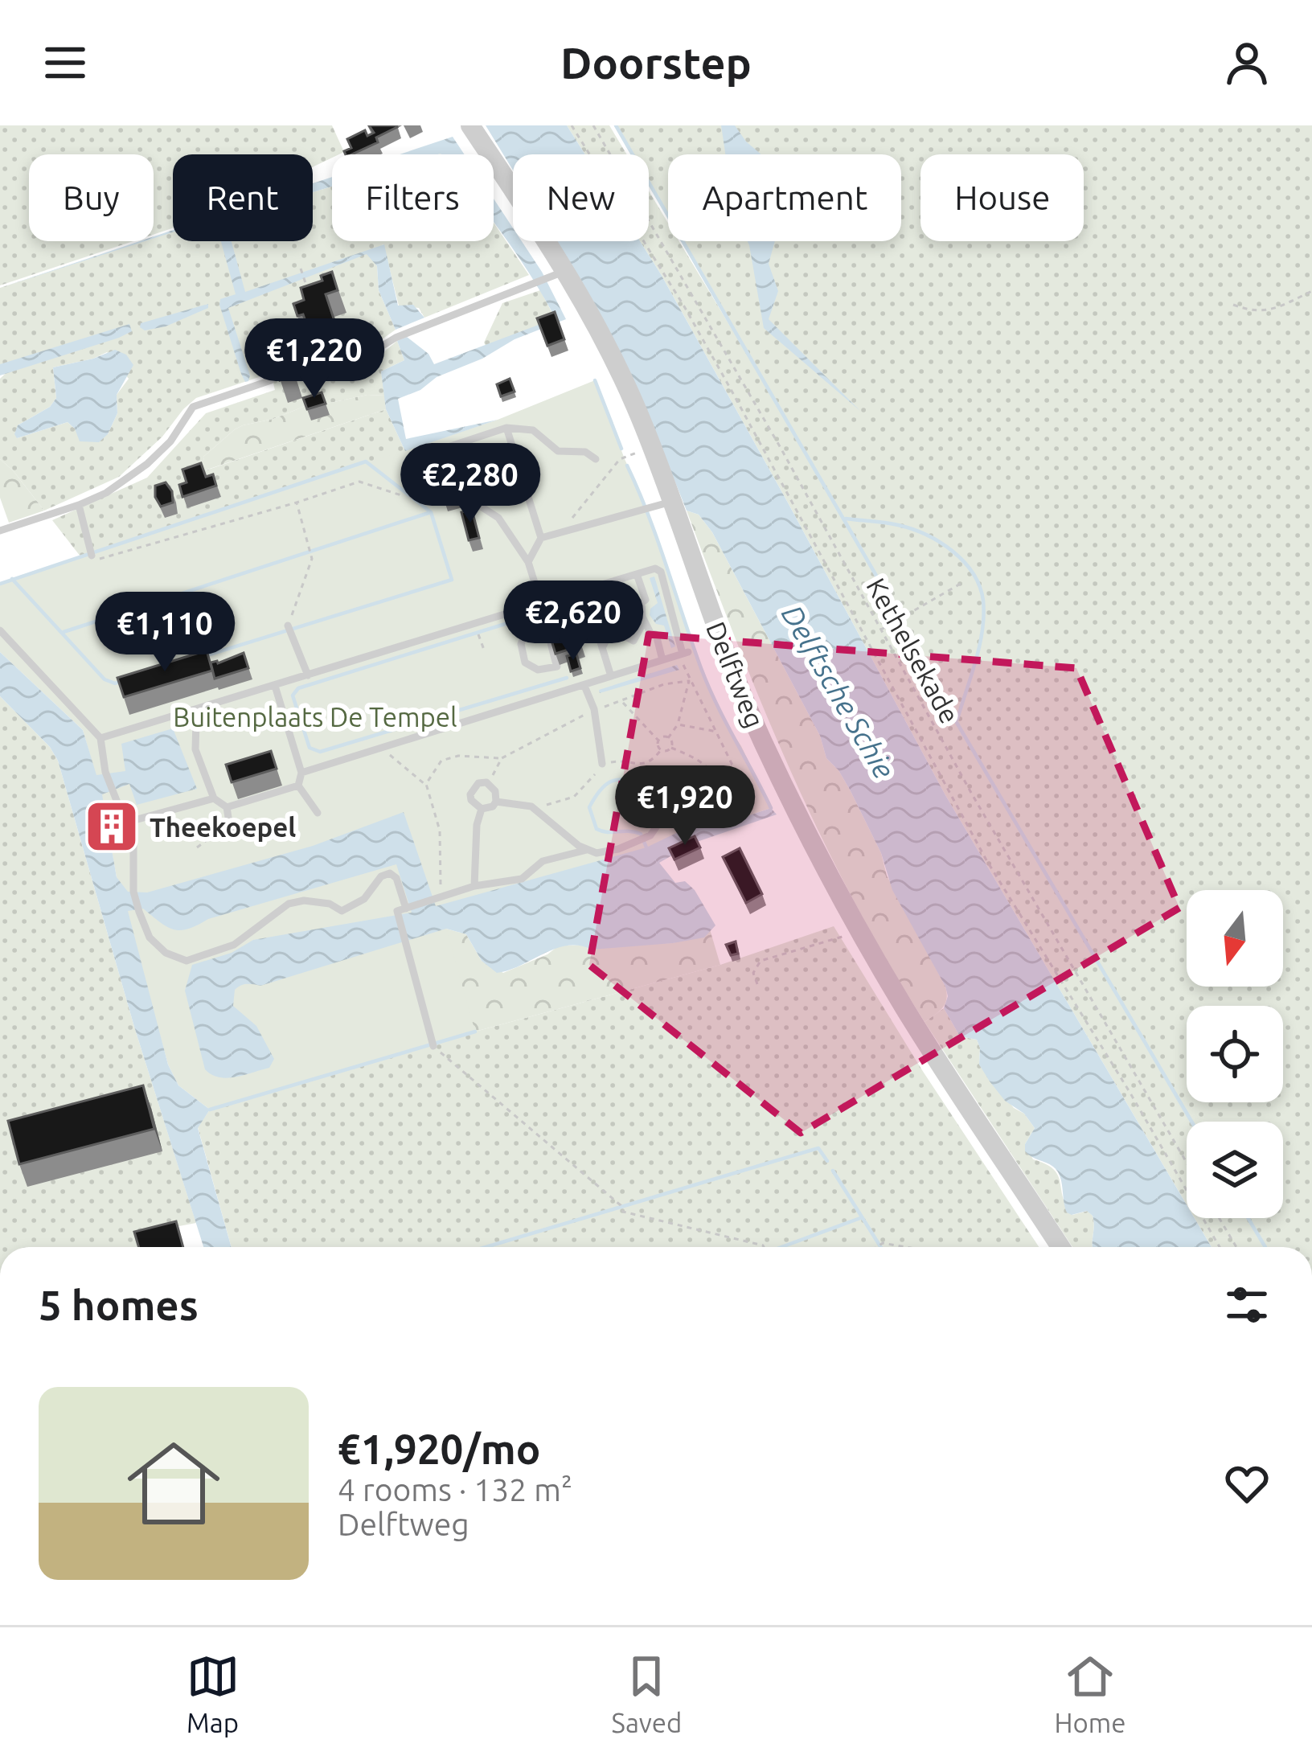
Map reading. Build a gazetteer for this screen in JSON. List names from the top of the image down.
{
  "streets": {
    "street": ["Delftweg"],
    "path": ["Kethelsekade"]
  },
  "water": ["Delftsche Schie"],
  "parks": ["Buitenplaats De Tempel"],
  "places": {
    "building": ["Theekoepel"]
  },
  "north": "bottom",
  "page": {
    "header": "Doorstep",
    "chip": [
      "Buy",
      "Rent",
      "Filters",
      "New",
      "Apartment",
      "House"
    ],
    "price": [
      "€1,220",
      "€2,280",
      "€2,620",
      "€1,110",
      "€1,920"
    ],
    "heading": "5 homes",
    "list": [
      {
        "name": "€1,920/mo",
        "note": "4 rooms · 132 m² · Delftweg"
      }
    ],
    "tabs": ["Map", "Saved", "Home"]
  }
}
